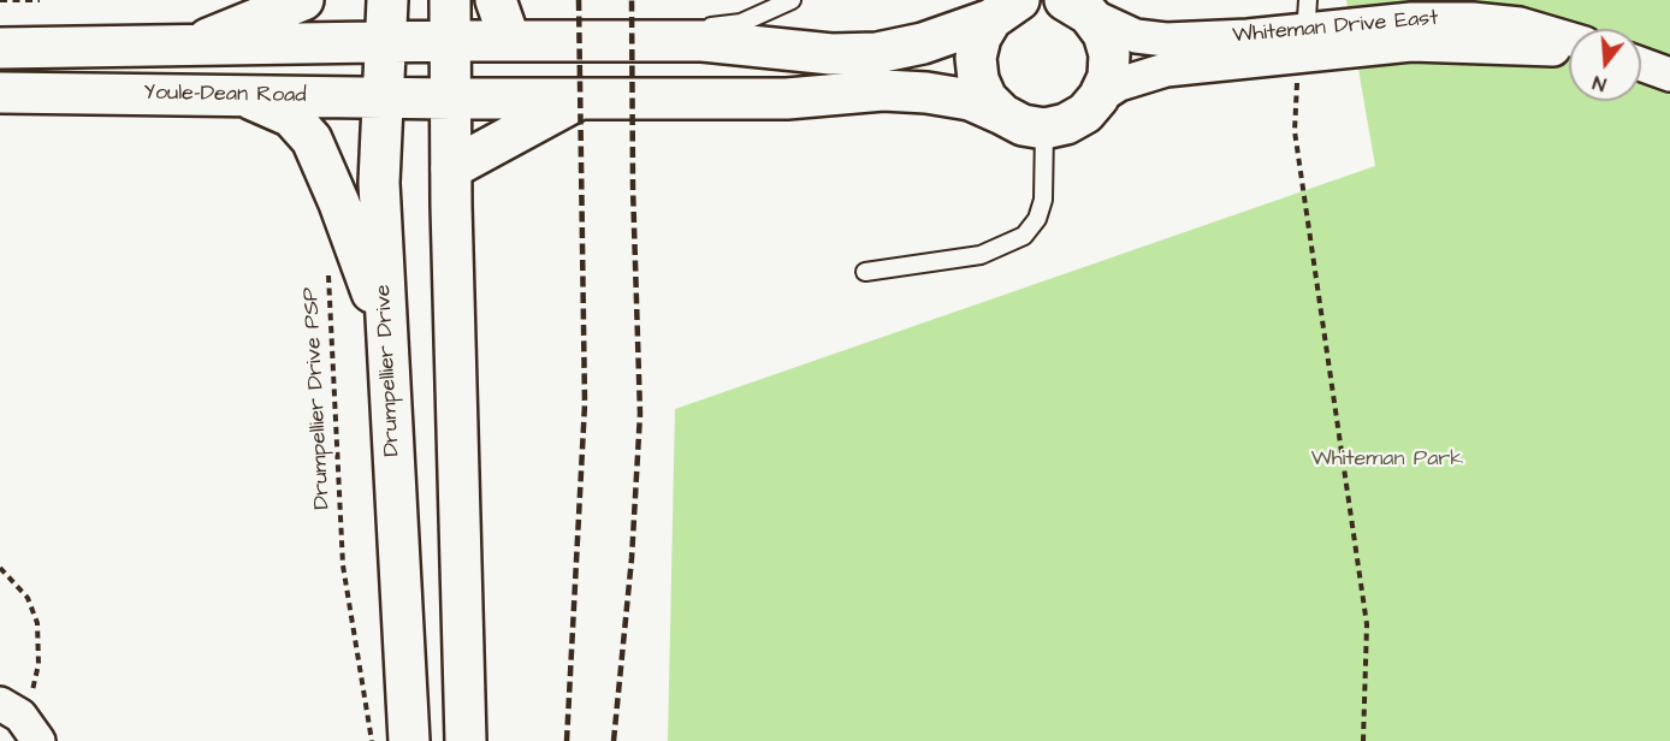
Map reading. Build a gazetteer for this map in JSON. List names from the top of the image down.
{
  "streets": {
    "main road": ["Youle-Dean Road", "Drumpellier Drive"],
    "street": ["Whiteman Drive East"],
    "path": ["Drumpellier Drive PSP"]
  },
  "crossings": [
    ["Youle-Dean Road", "Drumpellier Drive"]
  ],
  "parks": ["Whiteman Park"],
  "north": "bottom"
}
